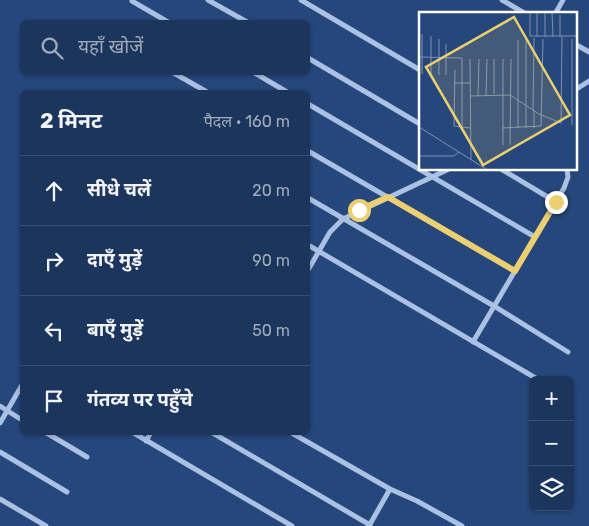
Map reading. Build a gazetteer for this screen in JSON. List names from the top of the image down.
{
  "page": {
    "search": "यहाँ खोजें",
    "heading": ["2 मिनट", "पैदल · 160 m"],
    "list": [
      ["सीधे चलें", "20 m"],
      ["दाएँ मुड़ें", "90 m"],
      ["बाएँ मुड़ें", "50 m"],
      "गंतव्य पर पहुँचे"
    ],
    "map_buttons": ["+", "−"]
  }
}
